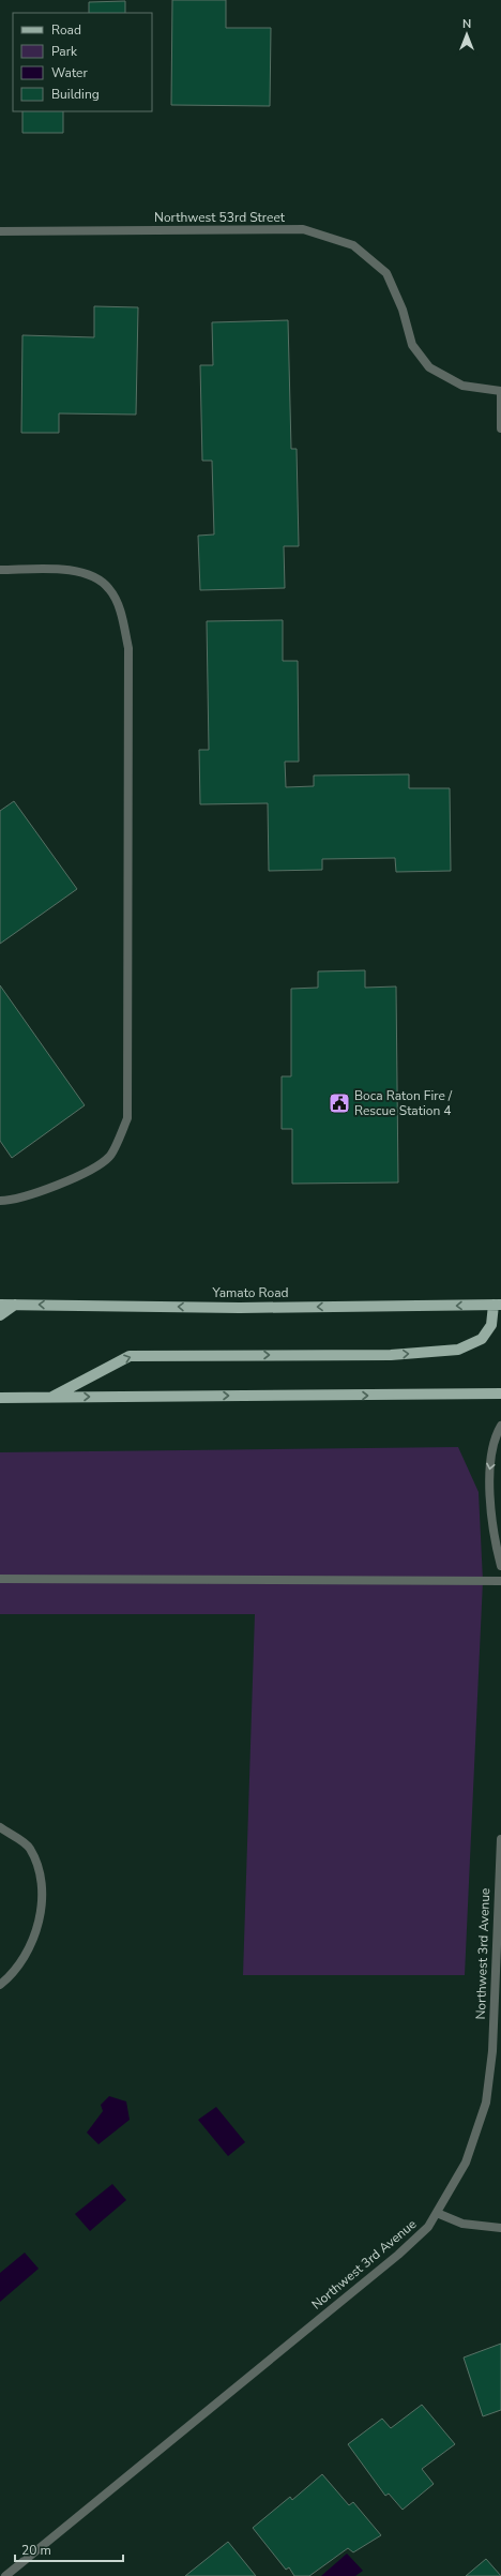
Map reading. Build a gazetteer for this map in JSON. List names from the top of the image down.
{
  "streets": {
    "main road": ["Yamato Road"],
    "street": ["Northwest 53rd Street", "Northwest 3rd Avenue"]
  },
  "places": {
    "public building": ["Boca Raton Fire / Rescue Station 4"]
  },
  "legend": [
    "Road",
    "Park",
    "Water",
    "Building"
  ],
  "scale_bar": "20 m",
  "north": "top"
}
